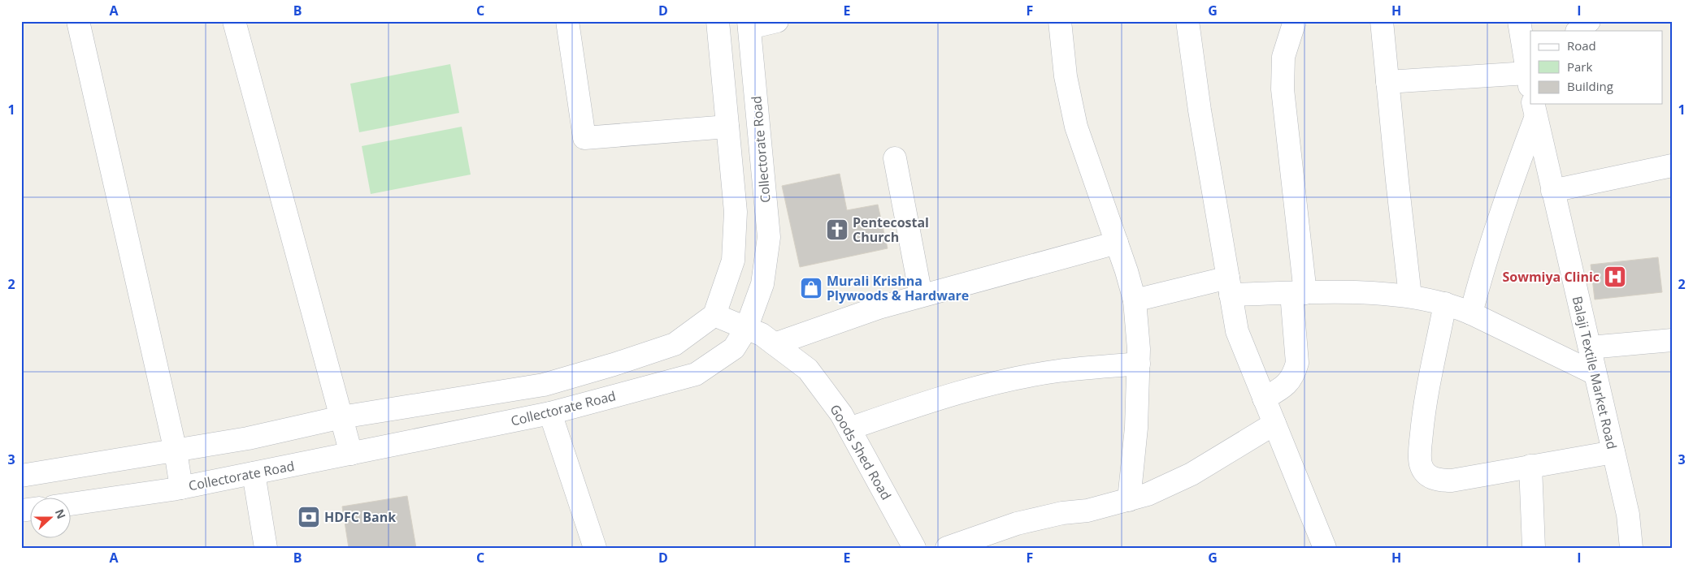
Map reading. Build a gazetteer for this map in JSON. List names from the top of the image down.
{
  "streets": {
    "street": ["Collectorate Road", "Balaji Textile Market Road", "Goods Shed Road"]
  },
  "crossings": [
    ["Collectorate Road", "Goods Shed Road"]
  ],
  "places": {
    "church": ["Pentecostal Church"],
    "hospital": ["Sowmiya Clinic"],
    "shop": ["Murali Krishna Plywoods & Hardware"],
    "bank": ["HDFC Bank"]
  },
  "legend": ["Road", "Park", "Building"],
  "north": "right",
  "grid": {
    "columns": [
      "A",
      "B",
      "C",
      "D",
      "E",
      "F",
      "G",
      "H",
      "I"
    ],
    "rows": ["1", "2", "3"]
  }
}
